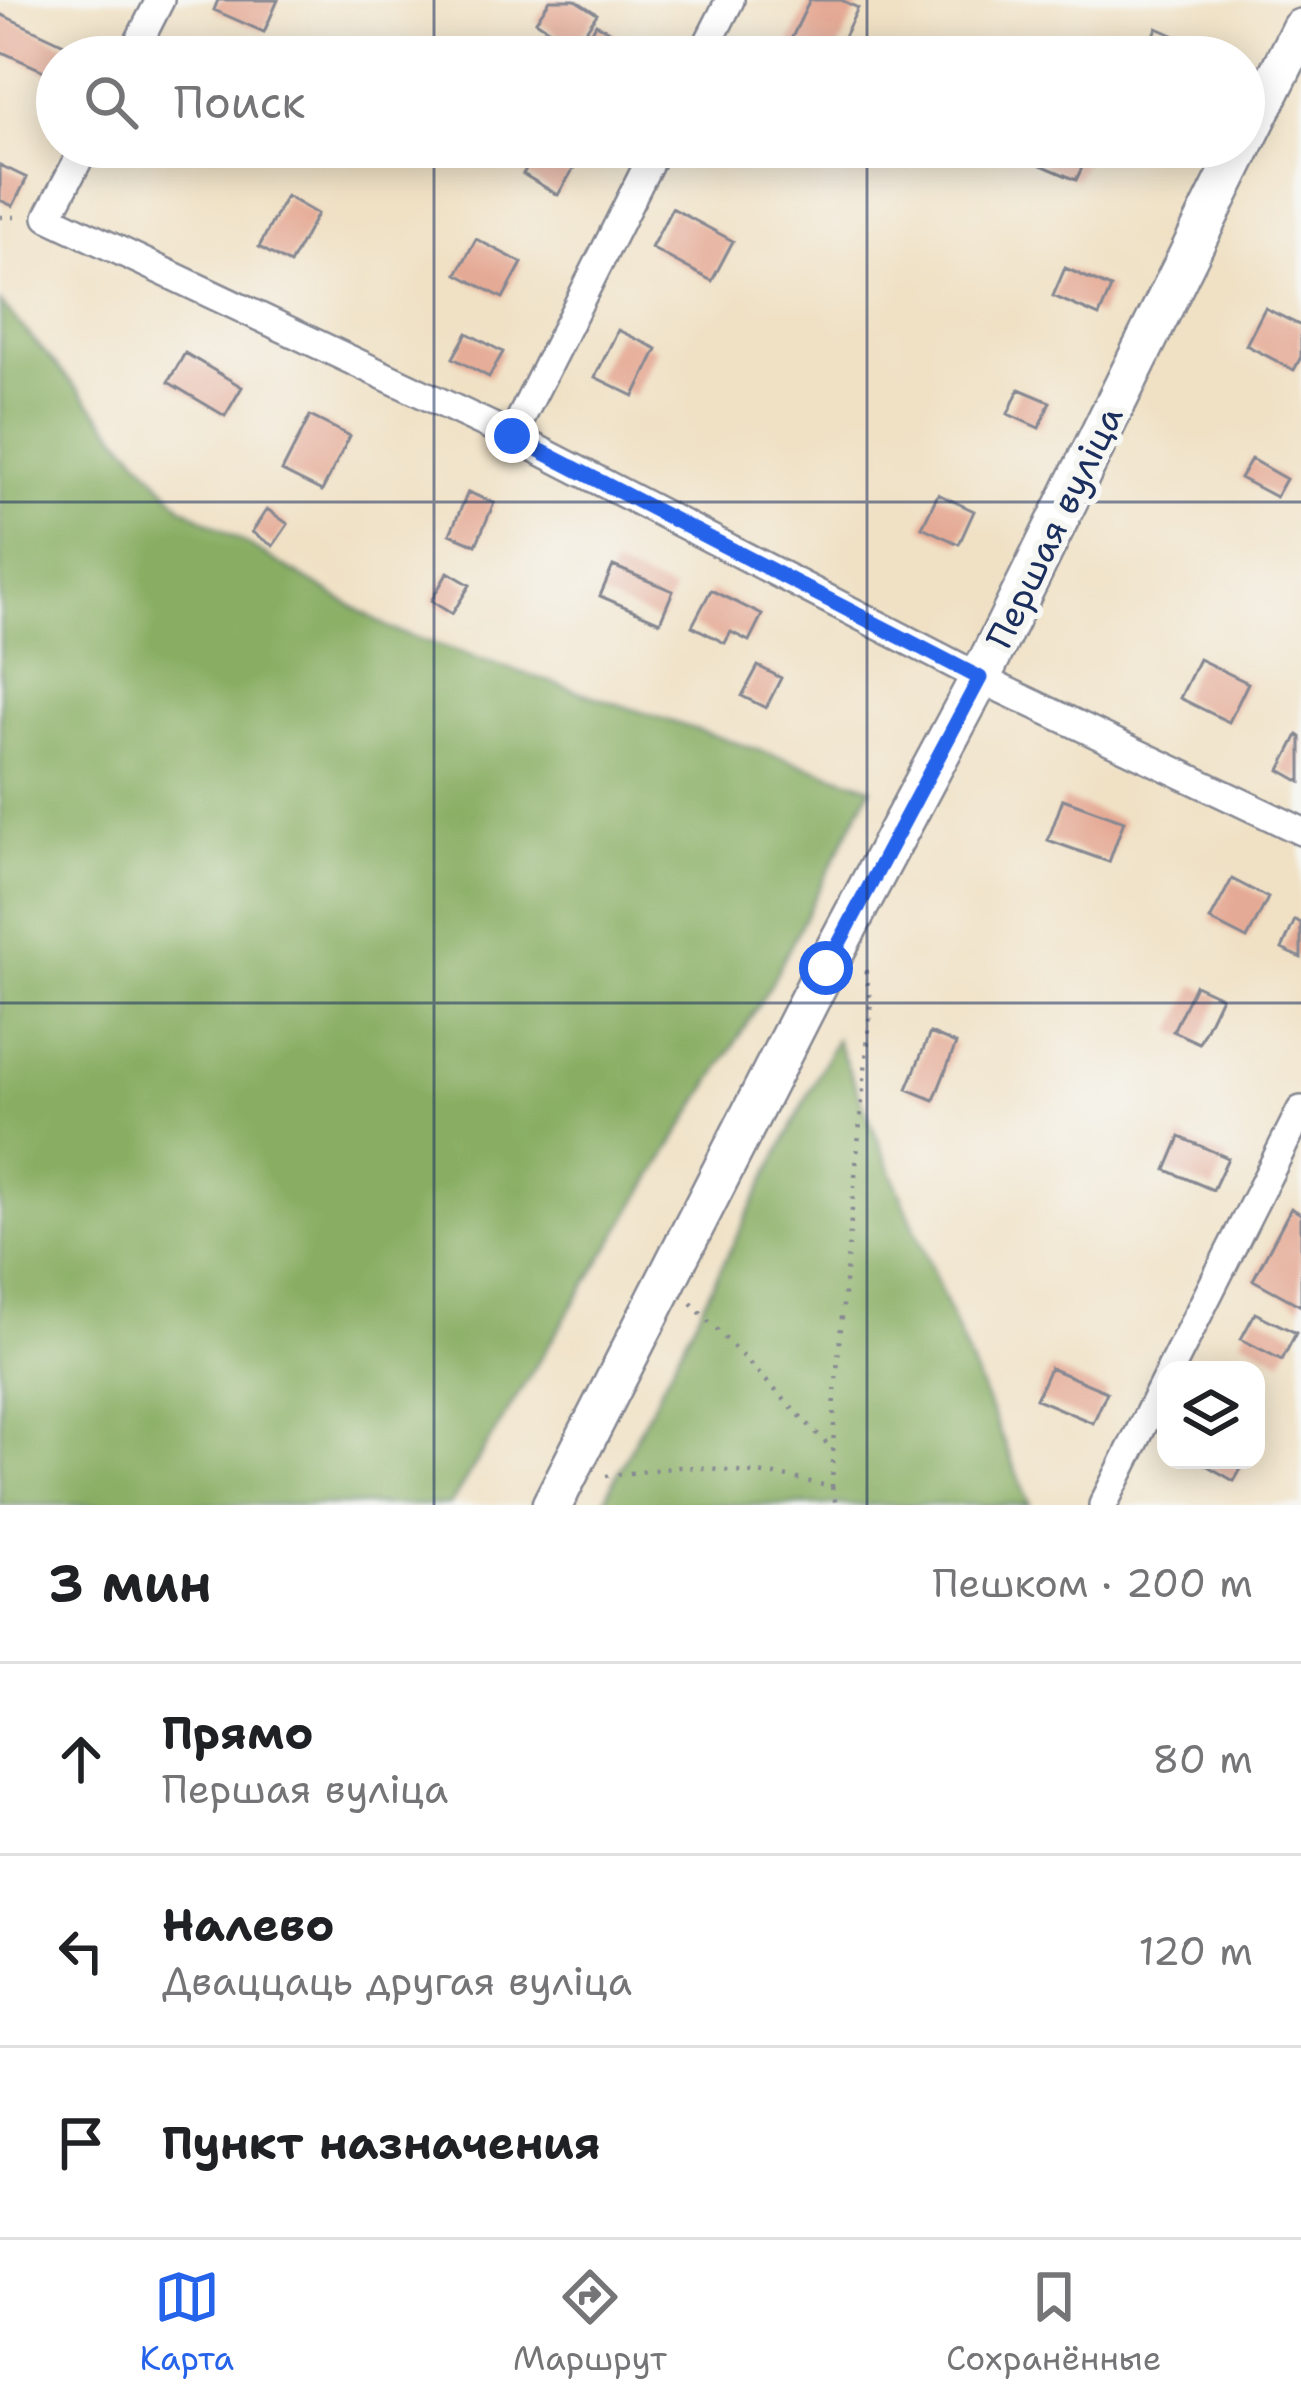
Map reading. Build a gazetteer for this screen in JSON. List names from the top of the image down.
{
  "streets": {
    "main road": ["Першая вуліца"]
  },
  "page": {
    "search": "Поиск",
    "heading": ["3 мин", "Пешком · 200 m"],
    "list": [
      ["Прямо", "Першая вуліца", "80 m"],
      ["Налево", "Дваццаць другая вуліца", "120 m"],
      "Пункт назначения"
    ],
    "nav": ["Карта", "Маршрут", "Сохранённые"]
  }
}
